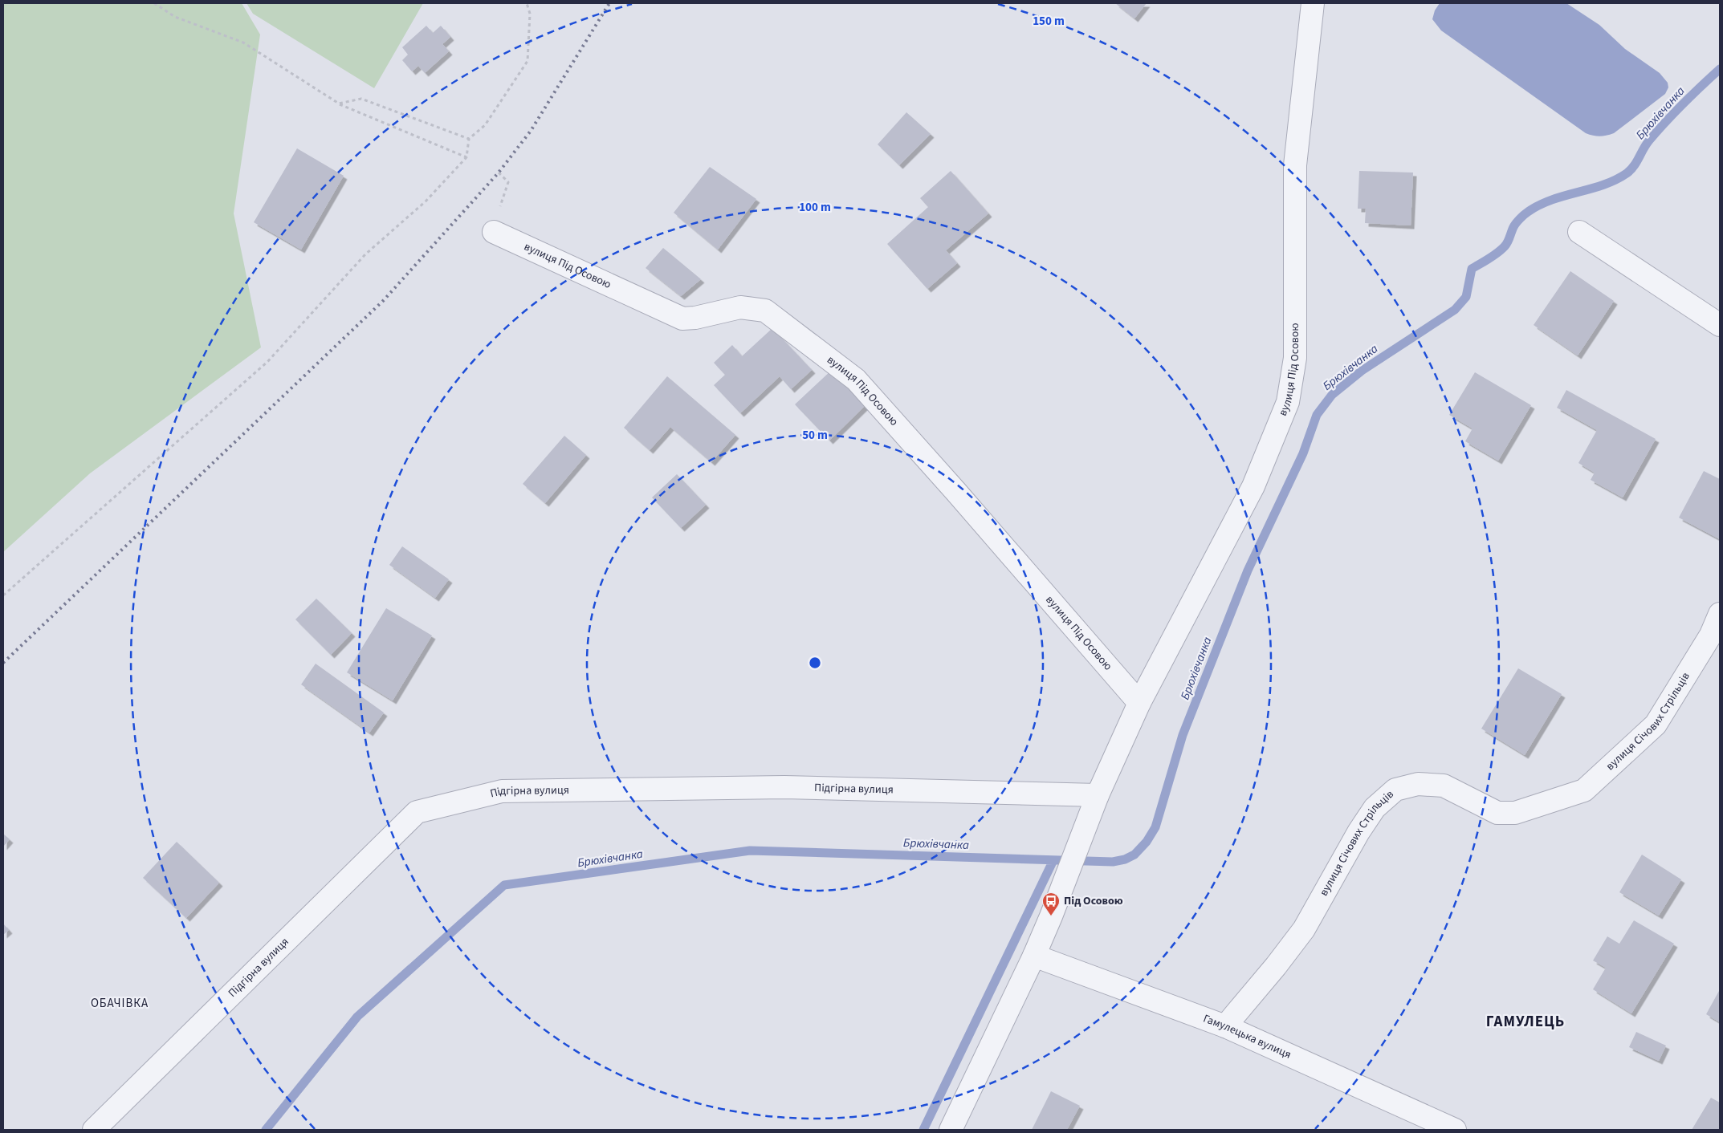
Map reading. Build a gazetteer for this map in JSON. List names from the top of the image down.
{
  "streets": {
    "street": [
      "вулиця Під Осовою",
      "вулиця Січових Стрільців",
      "Підгірна вулиця",
      "Гамулецька вулиця"
    ]
  },
  "crossings": [
    ["вулиця Під Осовою", "Підгірна вулиця"],
    ["вулиця Під Осовою", "Гамулецька вулиця"],
    ["вулиця Січових Стрільців", "Гамулецька вулиця"]
  ],
  "districts": ["ОБАЧІВКА", "ГАМУЛЕЦЬ"],
  "water": ["Брюхівчанка"],
  "places": {
    "bus stop": ["Під Осовою"]
  },
  "rings": ["150 m", "100 m", "50 m"]
}
